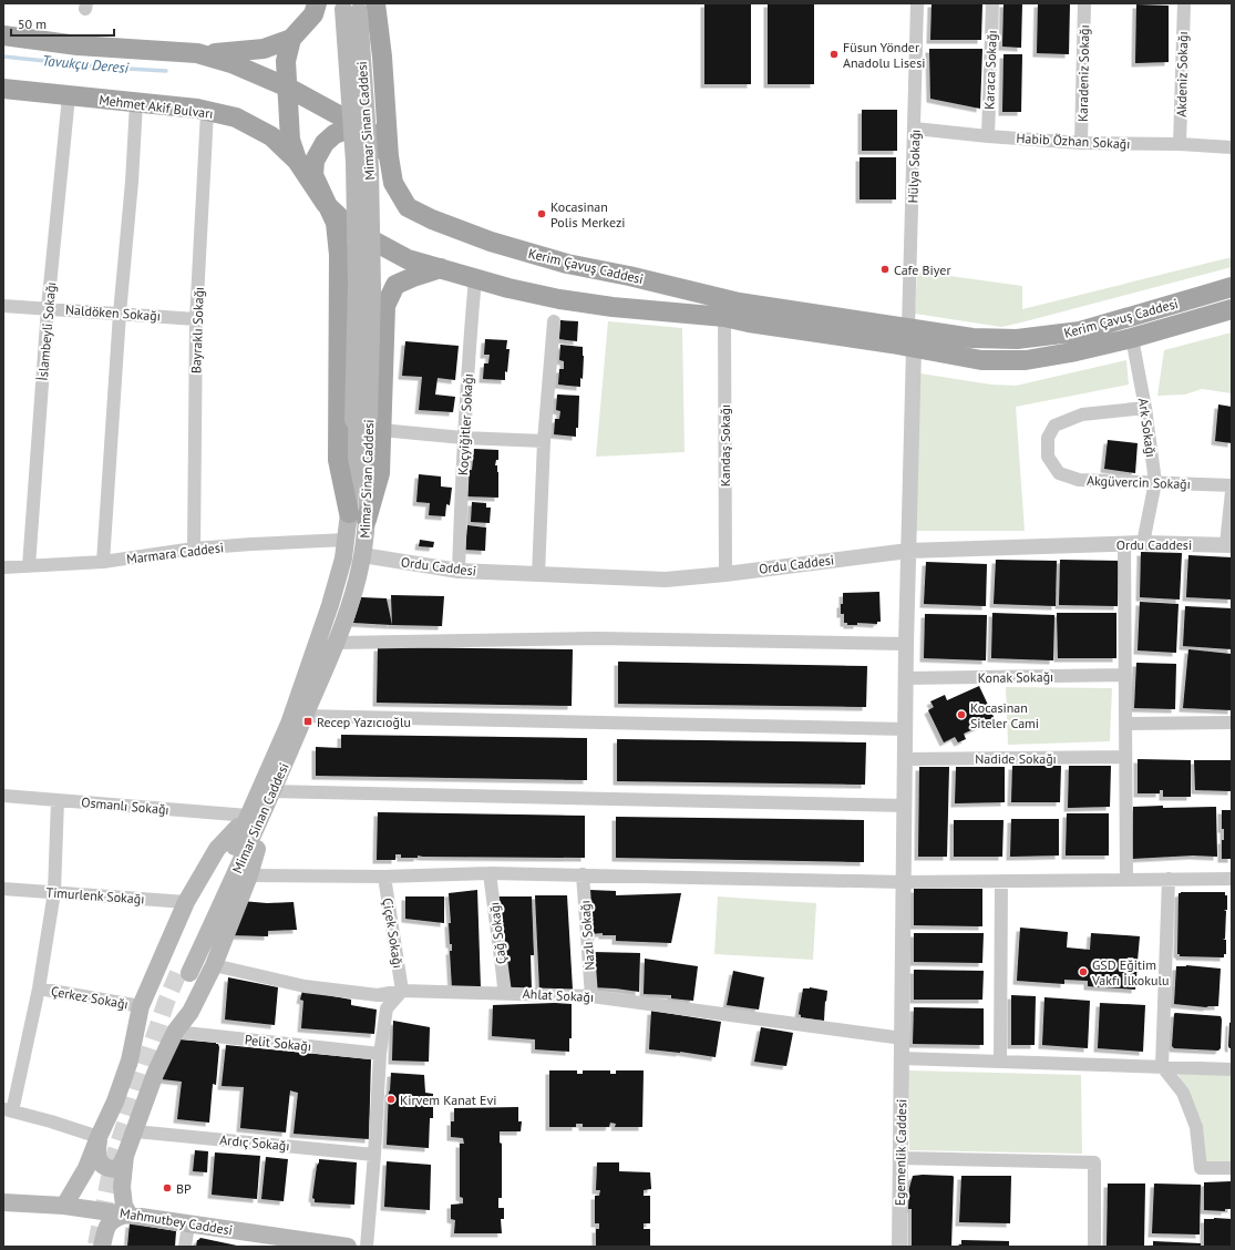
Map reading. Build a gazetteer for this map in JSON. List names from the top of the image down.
{
  "streets": {
    "main road": [
      "Mehmet Akif Bulvarı",
      "Mimar Sinan Caddesi",
      "Kerim Çavuş Caddesi",
      "Mahmutbey Caddesi"
    ],
    "street": [
      "Karaca Sokağı",
      "Karadeniz Sokağı",
      "Akdeniz Sokağı",
      "Habib Özhan Sokağı",
      "Hülya Sokağı",
      "Naldöken Sokağı",
      "Bayraklı Sokağı",
      "İslambeyli Sokağı",
      "Koçyiğitler Sokağı",
      "Ark Sokağı",
      "Kandaş Sokağı",
      "Akgüvercin Sokağı",
      "Ordu Caddesi",
      "Marmara Caddesi",
      "Konak Sokağı",
      "Nadide Sokağı",
      "Osmanlı Sokağı",
      "Timurlenk Sokağı",
      "Çiçek Sokağı",
      "Çağ Sokağı",
      "Nazlı Sokağı",
      "Ahlat Sokağı",
      "Çerkez Sokağı",
      "Pelit Sokağı",
      "Ardıç Sokağı",
      "Egemenlik Caddesi"
    ]
  },
  "crossings": [
    ["Karaca Sokağı", "Habib Özhan Sokağı"],
    ["Karadeniz Sokağı", "Habib Özhan Sokağı"],
    ["Akdeniz Sokağı", "Habib Özhan Sokağı"],
    ["Mehmet Akif Bulvarı", "Kerim Çavuş Caddesi"],
    ["Mehmet Akif Bulvarı", "Bayraklı Sokağı"],
    ["Mehmet Akif Bulvarı", "İslambeyli Sokağı"],
    ["Mimar Sinan Caddesi", "Ordu Caddesi"],
    ["Mimar Sinan Caddesi", "Marmara Caddesi"],
    ["Mimar Sinan Caddesi", "Osmanlı Sokağı"],
    ["Habib Özhan Sokağı", "Hülya Sokağı"],
    ["Hülya Sokağı", "Kerim Çavuş Caddesi"],
    ["Kerim Çavuş Caddesi", "Koçyiğitler Sokağı"],
    ["Kerim Çavuş Caddesi", "Ark Sokağı"],
    ["Kerim Çavuş Caddesi", "Kandaş Sokağı"],
    ["Kerim Çavuş Caddesi", "Egemenlik Caddesi"],
    ["Naldöken Sokağı", "Bayraklı Sokağı"],
    ["Naldöken Sokağı", "İslambeyli Sokağı"],
    ["Bayraklı Sokağı", "Marmara Caddesi"],
    ["İslambeyli Sokağı", "Marmara Caddesi"],
    ["Koçyiğitler Sokağı", "Ordu Caddesi"],
    ["Ark Sokağı", "Akgüvercin Sokağı"],
    ["Ark Sokağı", "Ordu Caddesi"],
    ["Kandaş Sokağı", "Ordu Caddesi"],
    ["Ordu Caddesi", "Egemenlik Caddesi"],
    ["Konak Sokağı", "Egemenlik Caddesi"],
    ["Nadide Sokağı", "Egemenlik Caddesi"],
    ["Çiçek Sokağı", "Ahlat Sokağı"],
    ["Çağ Sokağı", "Ahlat Sokağı"],
    ["Nazlı Sokağı", "Ahlat Sokağı"],
    ["Ahlat Sokağı", "Egemenlik Caddesi"]
  ],
  "water": ["Tavukçu Deresi"],
  "places": {
    "other": [
      "Füsun Yönder Anadolu Lisesi",
      "Kocasinan Polis Merkezi",
      "Cafe Biyer",
      "Kocasinan Siteler Cami",
      "GSD Eğitim Vakfı İlkokulu",
      "Kirvem Kanat Evi",
      "BP"
    ],
    "transit": ["Recep Yazıcıoğlu"]
  },
  "scale_bar": "50 m"
}
